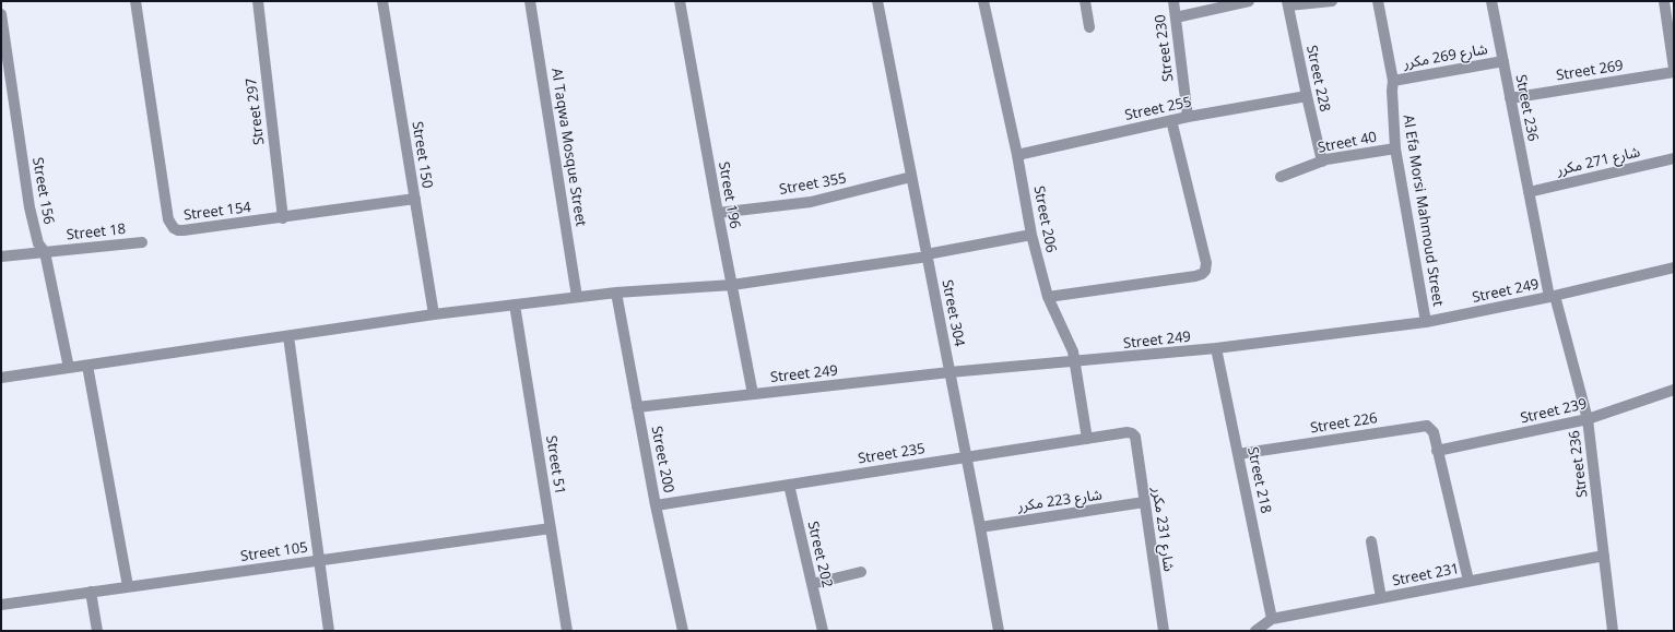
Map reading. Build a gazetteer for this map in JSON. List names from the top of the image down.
{
  "streets": {
    "street": [
      "Street 230",
      "شارع 269 مكرر",
      "Street 269",
      "Street 228",
      "Street 236",
      "Street 255",
      "Street 297",
      "Street 40",
      "Al Taqwa Mosque Street",
      "Street 150",
      "شارع 271 مكرر",
      "Street 355",
      "Street 156",
      "Street 196",
      "Al Efa Morsi Mahmoud Street",
      "Street 154",
      "Street 206",
      "Street 18",
      "Street 249",
      "Street 304",
      "Street 239",
      "Street 226",
      "Street 235",
      "Street 200",
      "Street 51",
      "Street 218",
      "شارع 223 مكرر",
      "شارع 231 مكرر",
      "Street 105",
      "Street 202",
      "Street 231"
    ]
  },
  "crossings": [
    ["Street 230", "Street 255"],
    ["شارع 269 مكرر", "Street 236"],
    ["شارع 269 مكرر", "Al Efa Morsi Mahmoud Street"],
    ["Street 269", "Street 236"],
    ["Street 228", "Street 255"],
    ["Street 228", "Street 40"],
    ["Street 236", "شارع 271 مكرر"],
    ["Street 236", "Street 249"],
    ["Street 236", "Street 239"],
    ["Street 236", "Street 231"],
    ["Street 255", "Street 206"],
    ["Street 297", "Street 154"],
    ["Street 40", "Al Efa Morsi Mahmoud Street"],
    ["Street 150", "Street 154"],
    ["Street 355", "Street 196"],
    ["Street 355", "Street 304"],
    ["Street 156", "Street 18"],
    ["Street 196", "Street 249"],
    ["Al Efa Morsi Mahmoud Street", "Street 249"],
    ["Street 206", "Street 249"],
    ["Street 206", "Street 235"],
    ["Street 249", "Street 304"],
    ["Street 249", "Street 200"],
    ["Street 249", "Street 218"],
    ["Street 304", "Street 235"],
    ["Street 304", "شارع 223 مكرر"],
    ["Street 239", "Street 226"],
    ["Street 226", "Street 218"],
    ["Street 235", "Street 200"],
    ["Street 235", "شارع 231 مكرر"],
    ["Street 235", "Street 202"],
    ["Street 51", "Street 105"],
    ["Street 218", "Street 231"],
    ["شارع 223 مكرر", "شارع 231 مكرر"]
  ]
}
